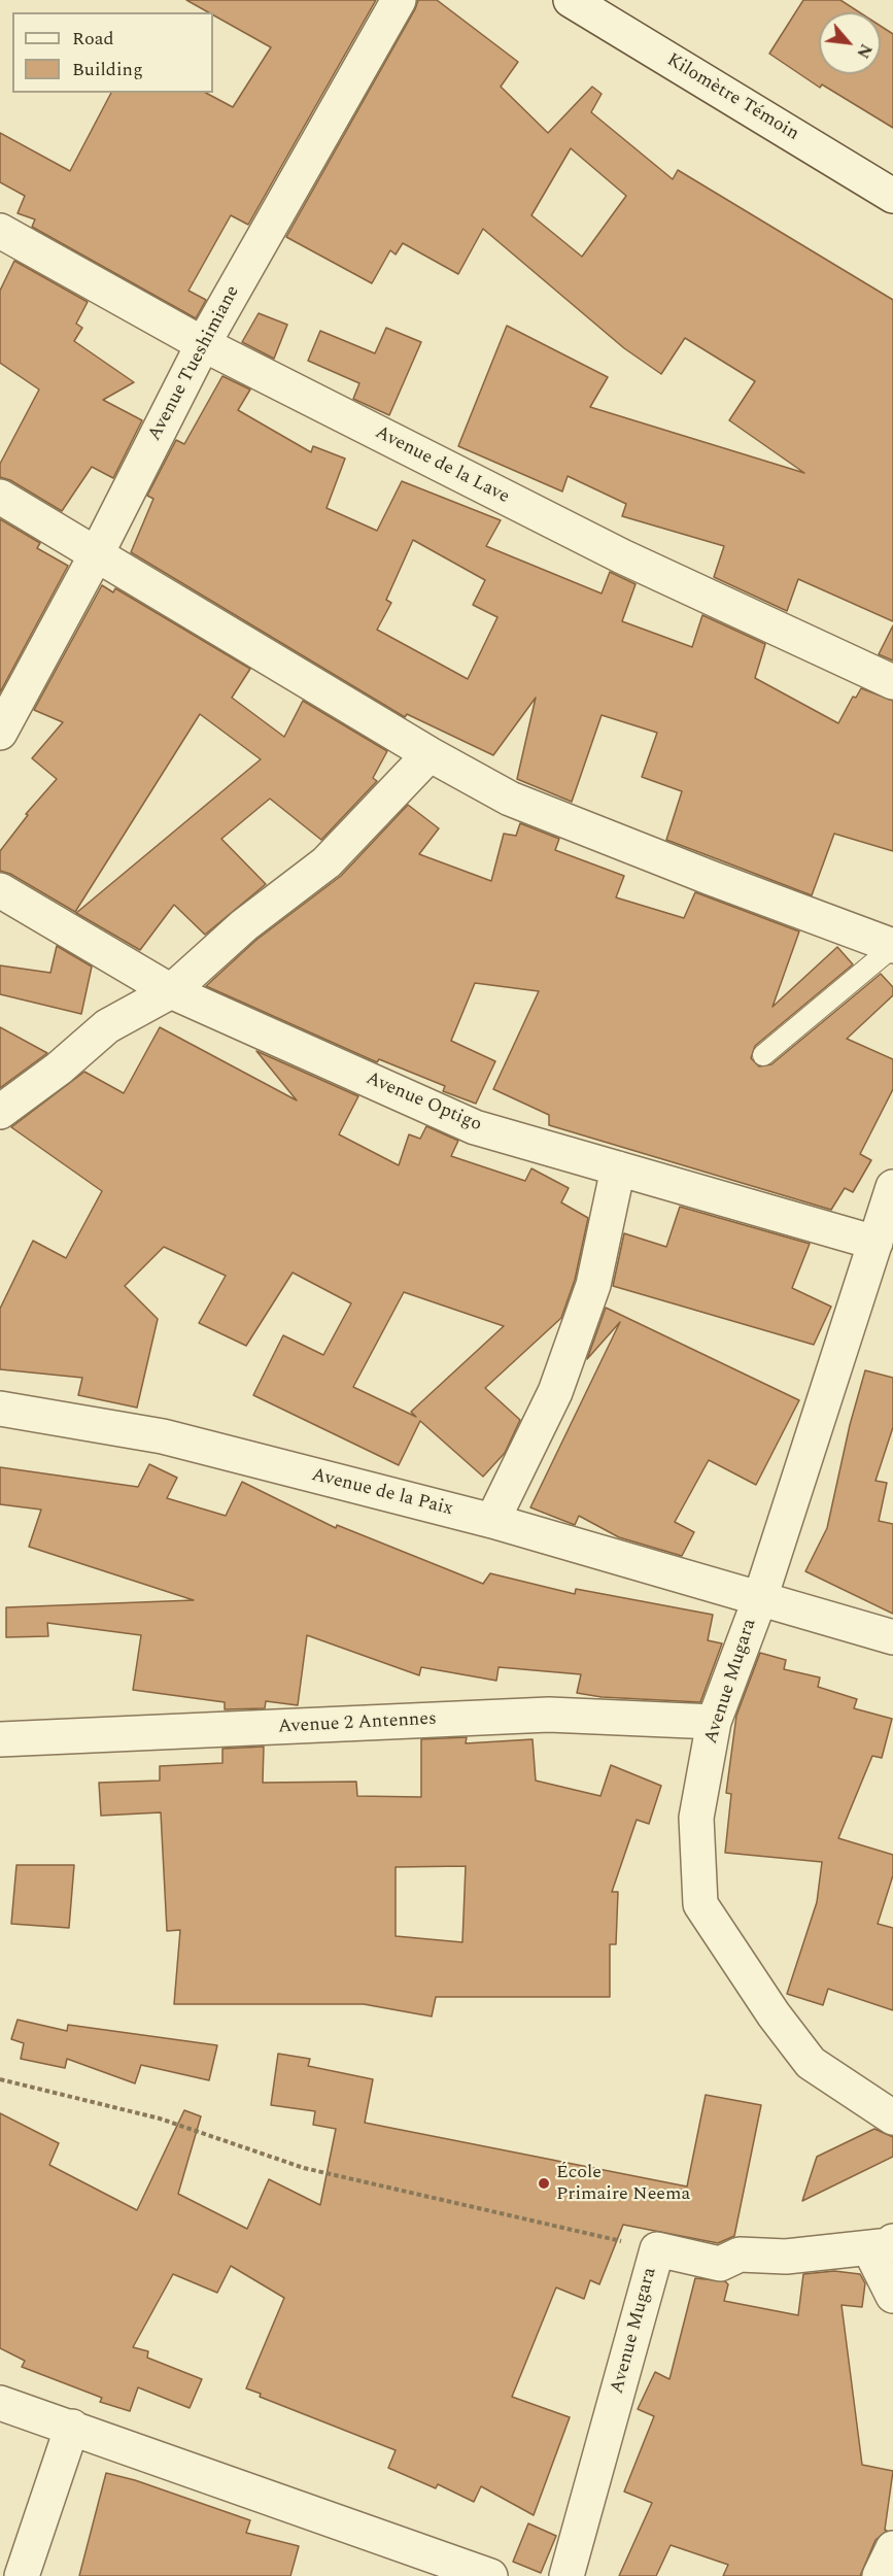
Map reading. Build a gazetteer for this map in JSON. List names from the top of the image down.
{
  "streets": {
    "street": [
      "Kilomètre Témoin",
      "Avenue Tueshimiane",
      "Avenue de la Lave",
      "Avenue Optigo",
      "Avenue de la Paix",
      "Avenue Mugara",
      "Avenue 2 Antennes"
    ]
  },
  "crossings": [
    ["Avenue Tueshimiane", "Avenue de la Lave"],
    ["Avenue Optigo", "Avenue Mugara"],
    ["Avenue de la Paix", "Avenue Mugara"],
    ["Avenue Mugara", "Avenue 2 Antennes"]
  ],
  "places": ["École Primaire Neema"],
  "legend": ["Road", "Building"],
  "north": "bottom right"
}
